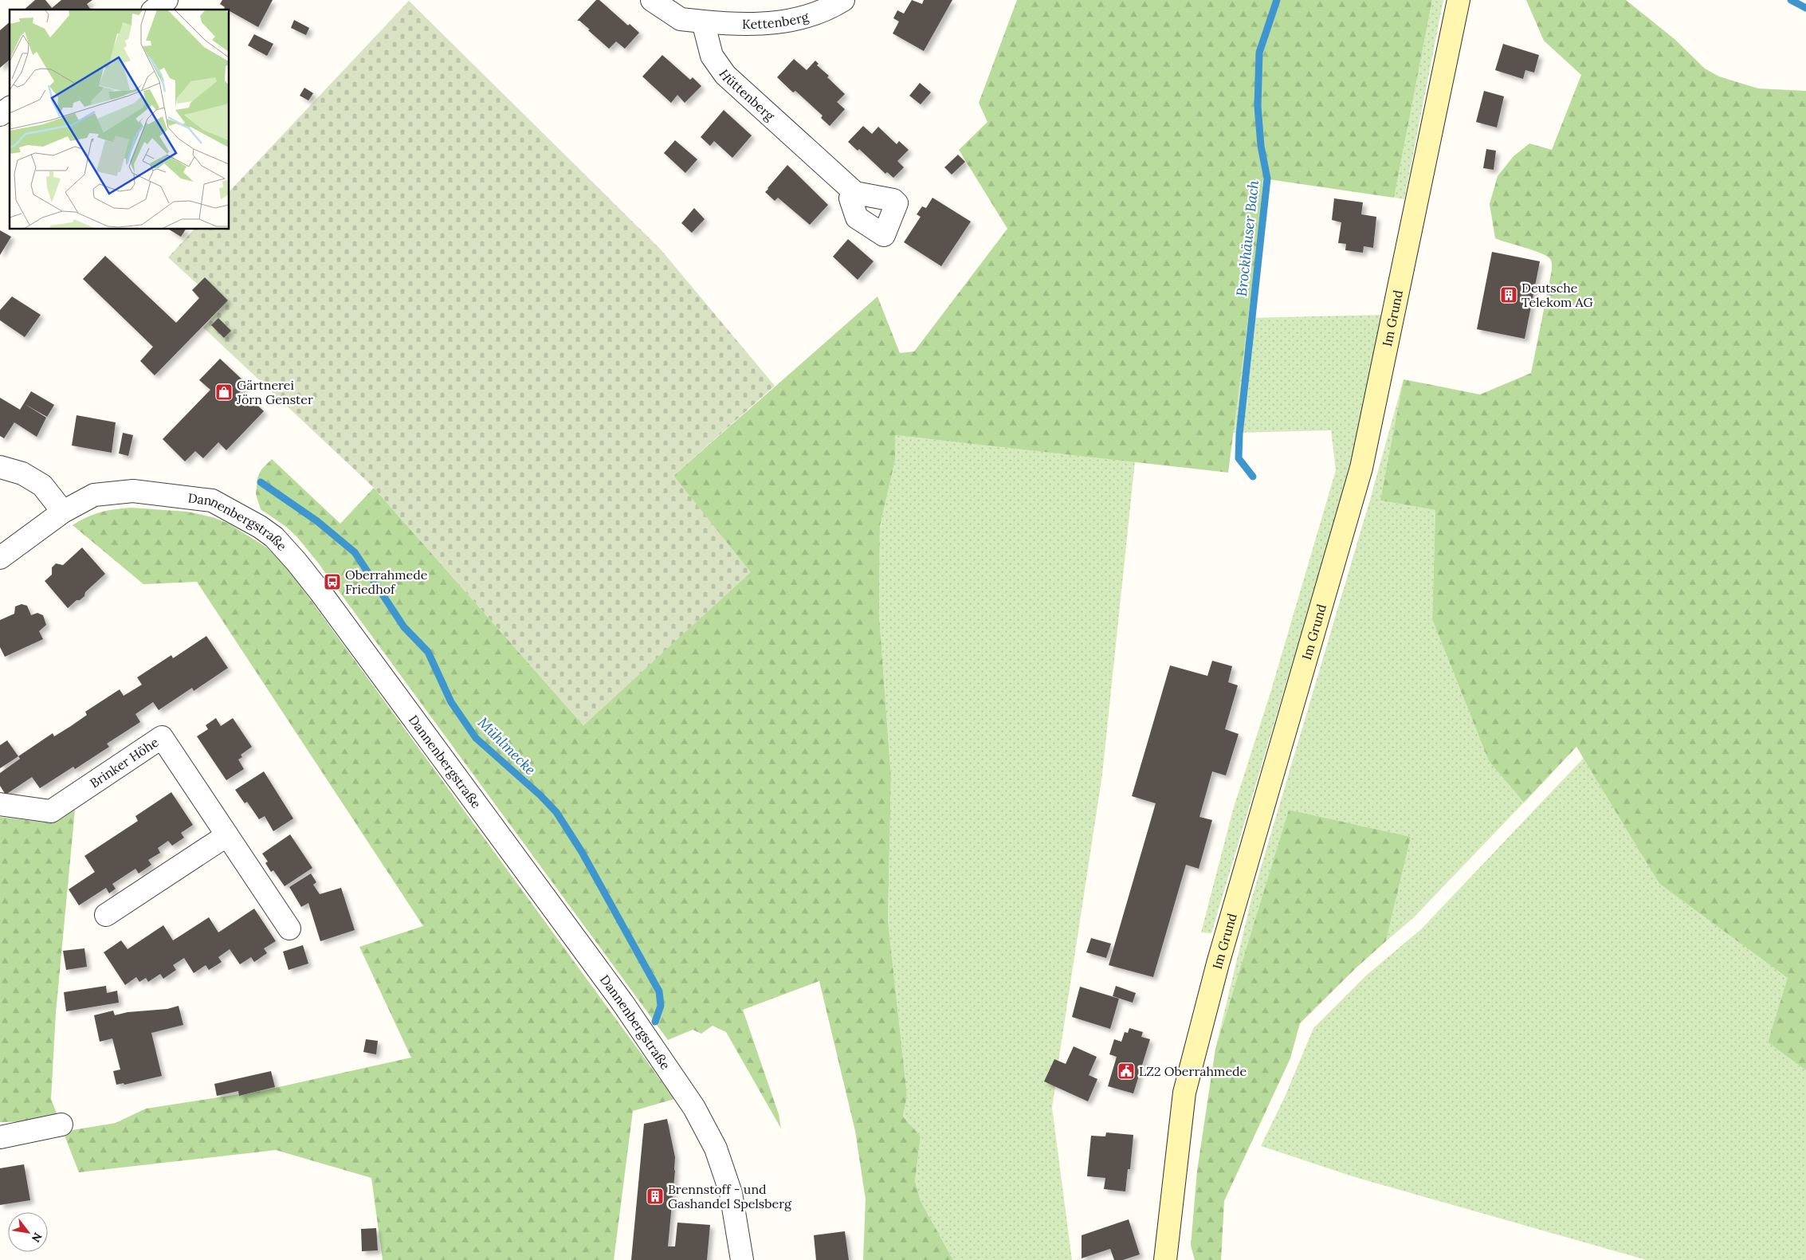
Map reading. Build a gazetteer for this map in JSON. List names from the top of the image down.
{
  "streets": {
    "main road": ["Im Grund"],
    "street": [
      "Kettenberg",
      "Hüttenberg",
      "Dannenbergstraße",
      "Brinker Höhe"
    ]
  },
  "crossings": [
    ["Kettenberg", "Hüttenberg"]
  ],
  "water": ["Brockhäuser Bach", "Mühlmecke"],
  "places": {
    "building": ["Deutsche Telekom AG", "Brennstoff - und Gashandel Spelsberg"],
    "shop": ["Gärtnerei Jörn Genster"],
    "bus stop": ["Oberrahmede Friedhof"],
    "public building": ["LZ2 Oberrahmede"]
  },
  "north": "bottom right"
}
